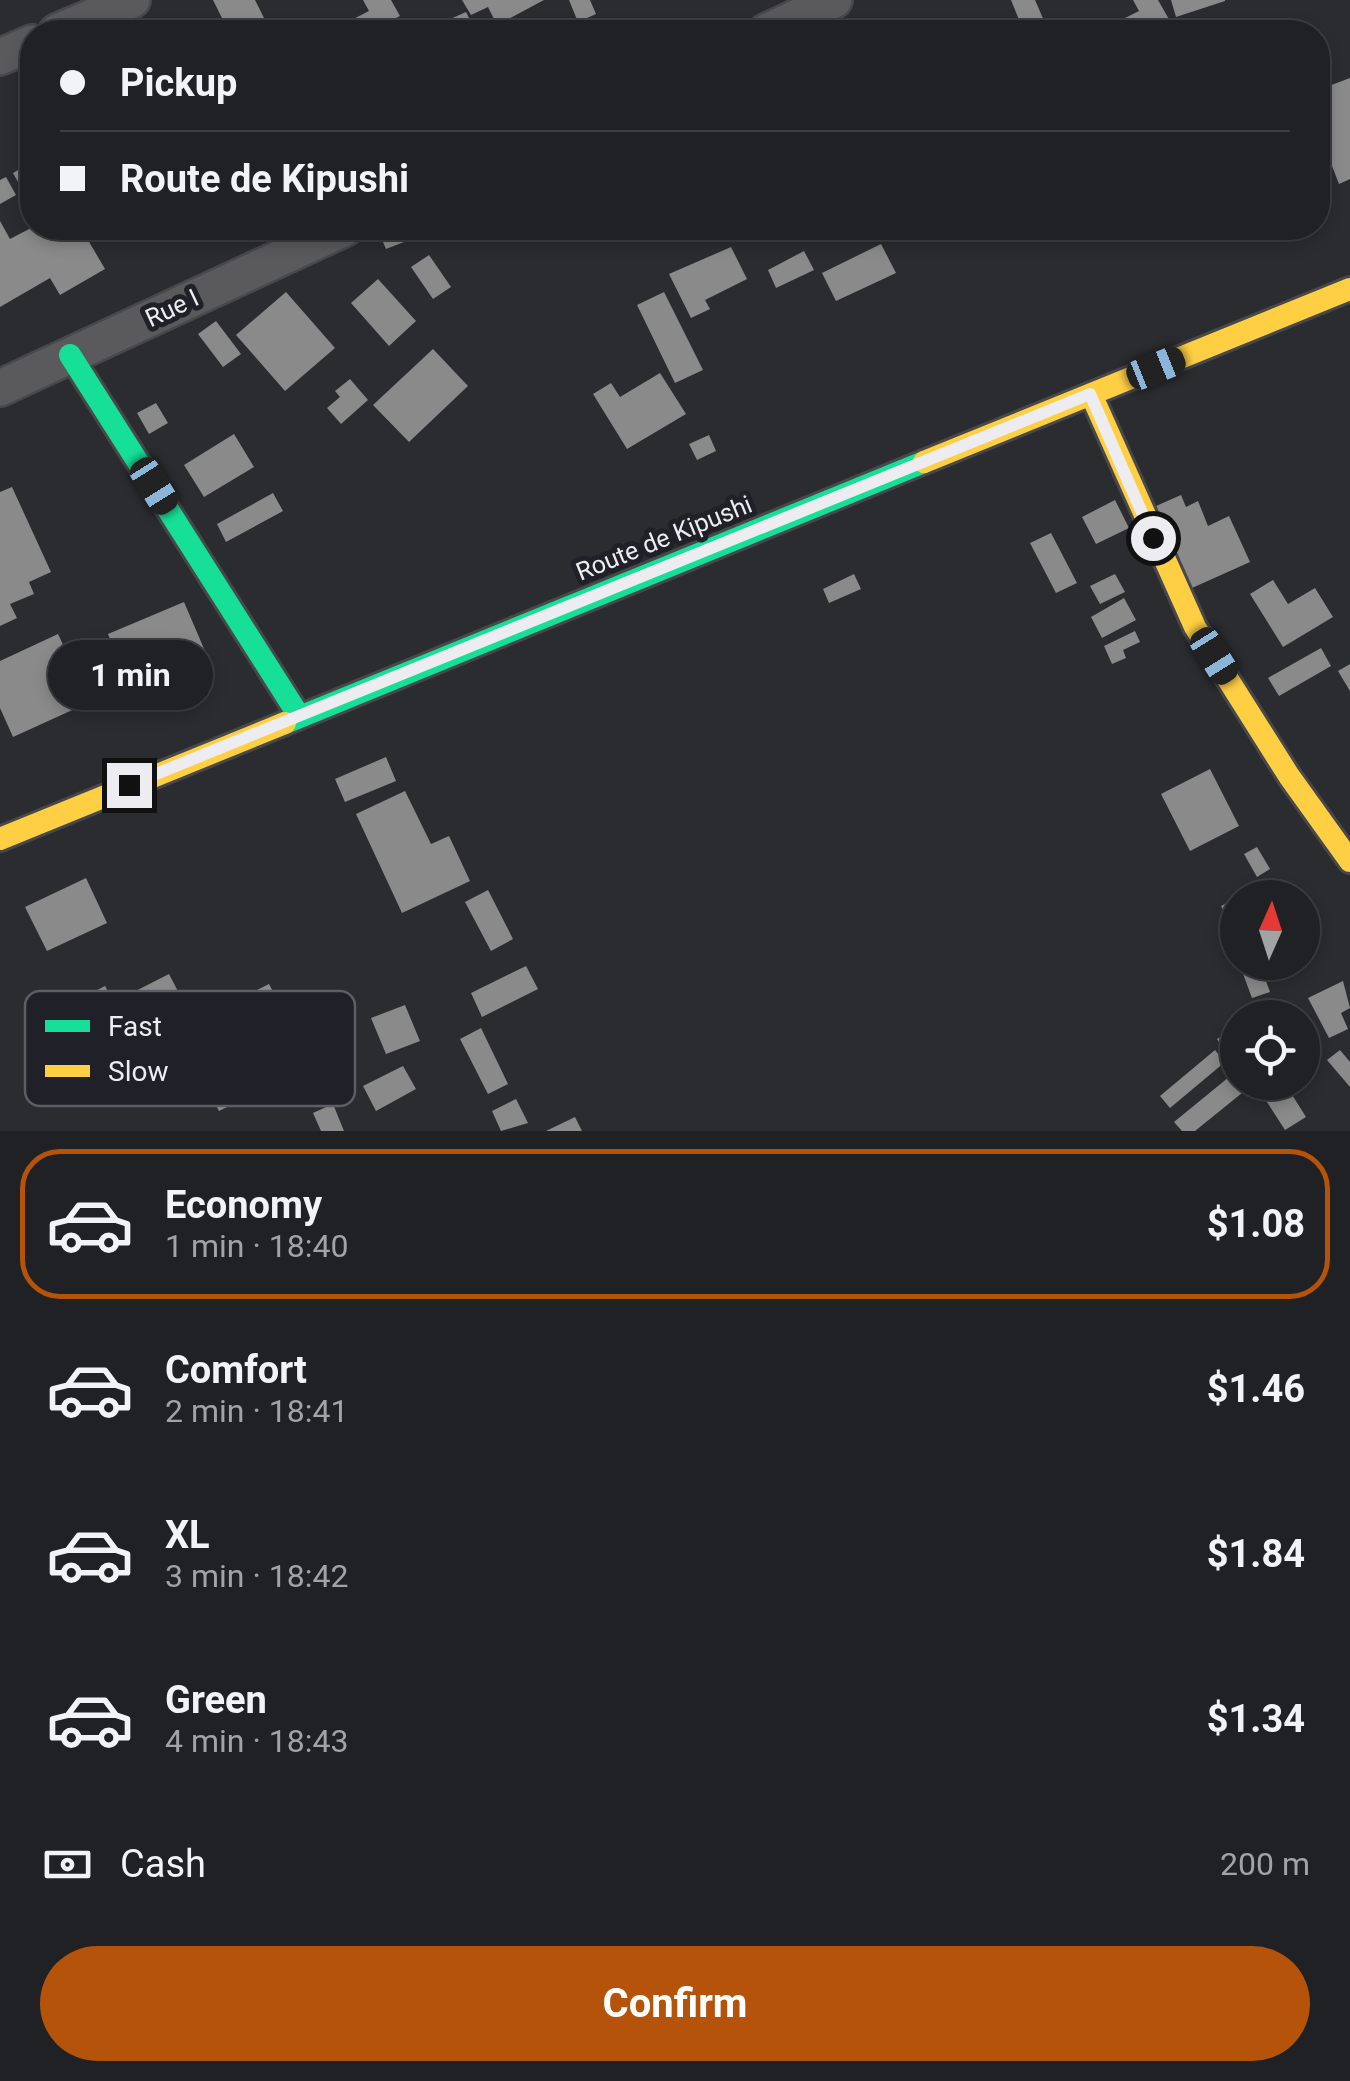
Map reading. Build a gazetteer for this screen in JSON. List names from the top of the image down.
{
  "streets": {
    "main road": ["Route de Kipushi"],
    "street": ["Rue I"]
  },
  "legend": ["Fast", "Slow"],
  "north": "top",
  "page": {
    "banner": ["Pickup", "Route de Kipushi"],
    "bubble": "1 min",
    "list": [
      {
        "name": "Economy",
        "note": "1 min · 18:40",
        "value": "$1.08"
      },
      {
        "name": "Comfort",
        "note": "2 min · 18:41",
        "value": "$1.46"
      },
      {
        "name": "XL",
        "note": "3 min · 18:42",
        "value": "$1.84"
      },
      {
        "name": "Green",
        "note": "4 min · 18:43",
        "value": "$1.34"
      }
    ],
    "pay": ["Cash", "200 m"],
    "buttons": "Confirm"
  }
}
